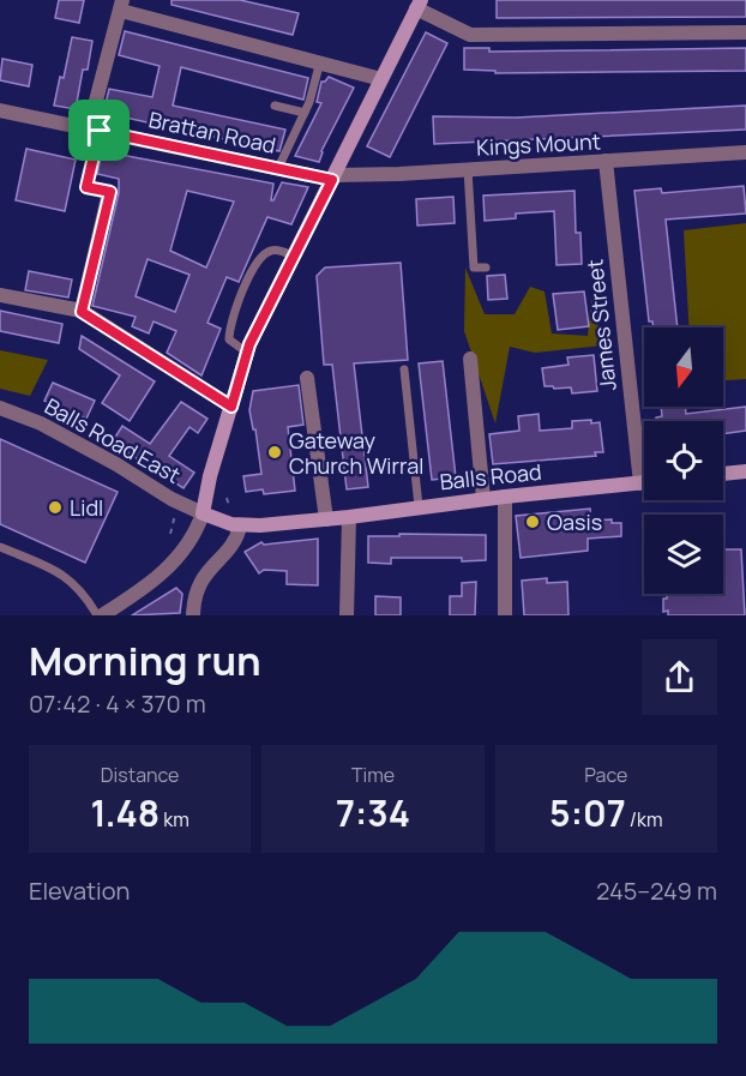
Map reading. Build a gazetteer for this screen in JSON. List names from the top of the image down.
{
  "streets": {
    "street": [
      "Brattan Road",
      "Kings Mount",
      "James Street",
      "Balls Road East",
      "Balls Road"
    ]
  },
  "crossings": [
    ["Brattan Road", "Kings Mount"],
    ["Kings Mount", "James Street"],
    ["James Street", "Balls Road"],
    ["Balls Road East", "Balls Road"]
  ],
  "places": ["Gateway Church Wirral", "Lidl", "Oasis"],
  "north": "bottom",
  "page": {
    "heading": ["Morning run", "07:42 · 4 × 370 m"],
    "stats": [
      ["Distance", "1.48 km"],
      ["Time", "7:34"],
      ["Pace", "5:07 /km"]
    ],
    "chart": ["Elevation", "245–249 m"]
  }
}
